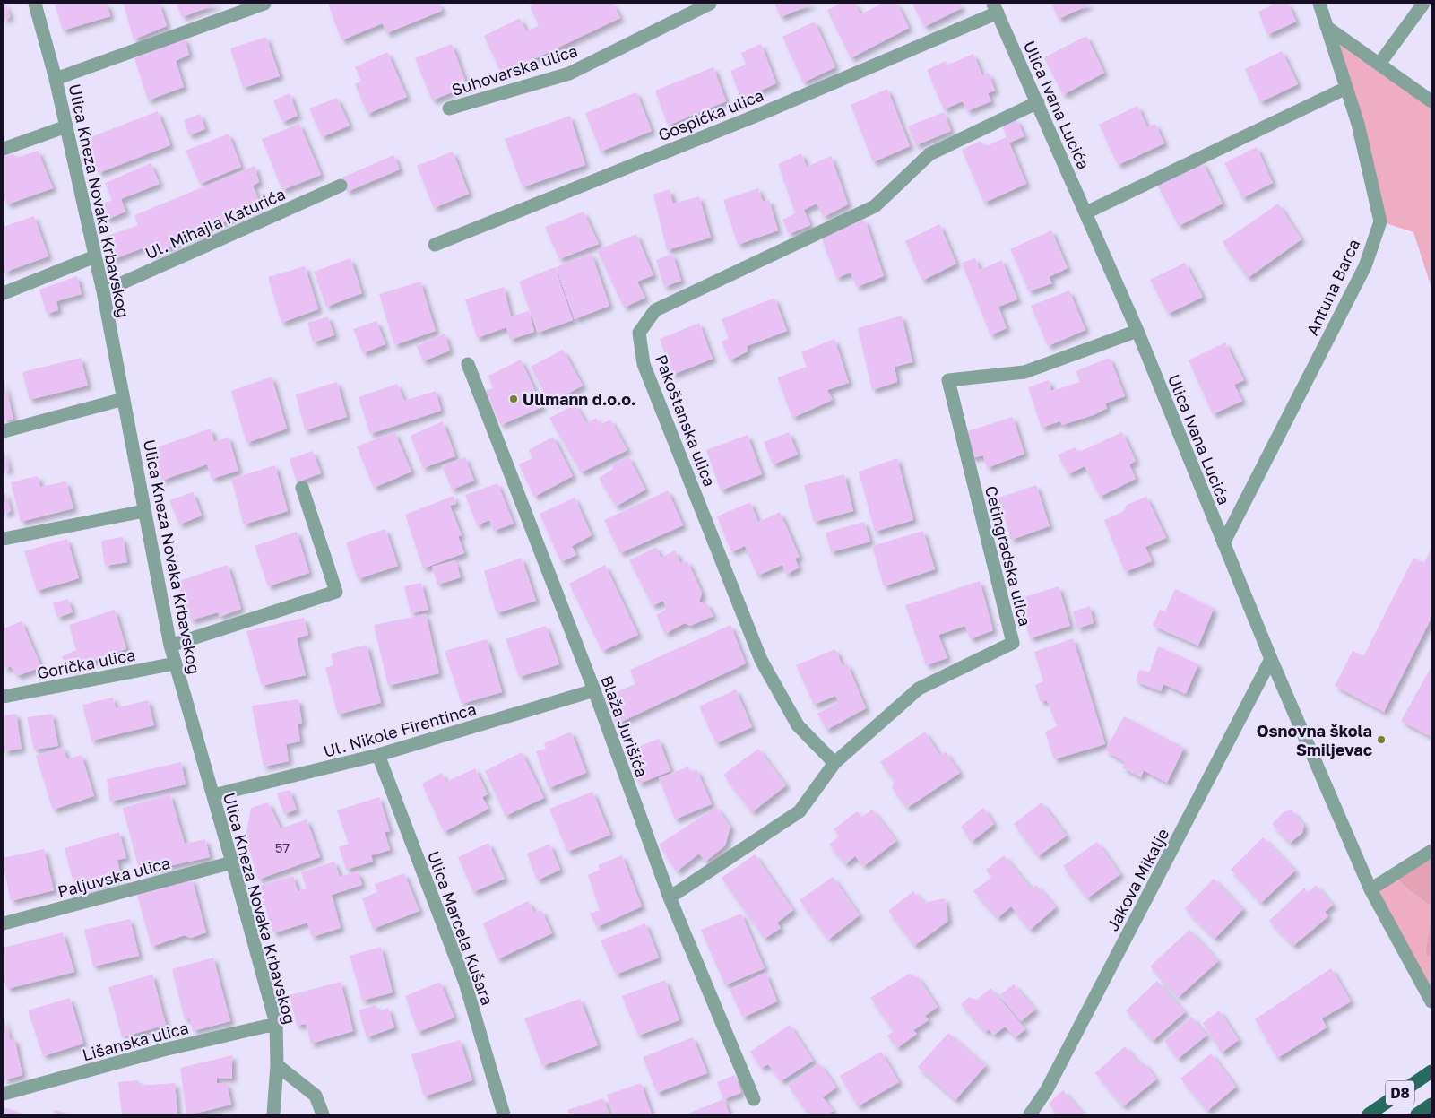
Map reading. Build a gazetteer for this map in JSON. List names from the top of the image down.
{
  "streets": {
    "main road": ["D8"],
    "street": [
      "Suhovarska ulica",
      "Ulica Ivana Lucića",
      "Gospićka ulica",
      "Ulica Kneza Novaka Krbavskog",
      "Ul. Mihajla Katurića",
      "Antuna Barca",
      "Pakoštanska ulica",
      "Cetingradska ulica",
      "Gorička ulica",
      "Blaža Jurišića",
      "Ul. Nikole Firentinca",
      "Paljuvska ulica",
      "Jakova Mikalje",
      "Ulica Marcela Kušara",
      "Lišanska ulica"
    ]
  },
  "crossings": [
    ["Ulica Ivana Lucića", "Gospićka ulica"],
    ["Ulica Ivana Lucića", "Antuna Barca"],
    ["Ulica Ivana Lucića", "Pakoštanska ulica"],
    ["Ulica Ivana Lucića", "Cetingradska ulica"],
    ["Ulica Ivana Lucića", "Jakova Mikalje"],
    ["Ulica Kneza Novaka Krbavskog", "Ul. Mihajla Katurića"],
    ["Ulica Kneza Novaka Krbavskog", "Gorička ulica"],
    ["Ulica Kneza Novaka Krbavskog", "Ul. Nikole Firentinca"],
    ["Ulica Kneza Novaka Krbavskog", "Paljuvska ulica"],
    ["Ulica Kneza Novaka Krbavskog", "Lišanska ulica"],
    ["Pakoštanska ulica", "Cetingradska ulica"],
    ["Cetingradska ulica", "Blaža Jurišića"],
    ["Blaža Jurišića", "Ul. Nikole Firentinca"],
    ["Ul. Nikole Firentinca", "Ulica Marcela Kušara"]
  ],
  "places": ["Ullmann d.o.o.", "Osnovna škola Smiljevac"],
  "house_numbers": ["57"]
}
